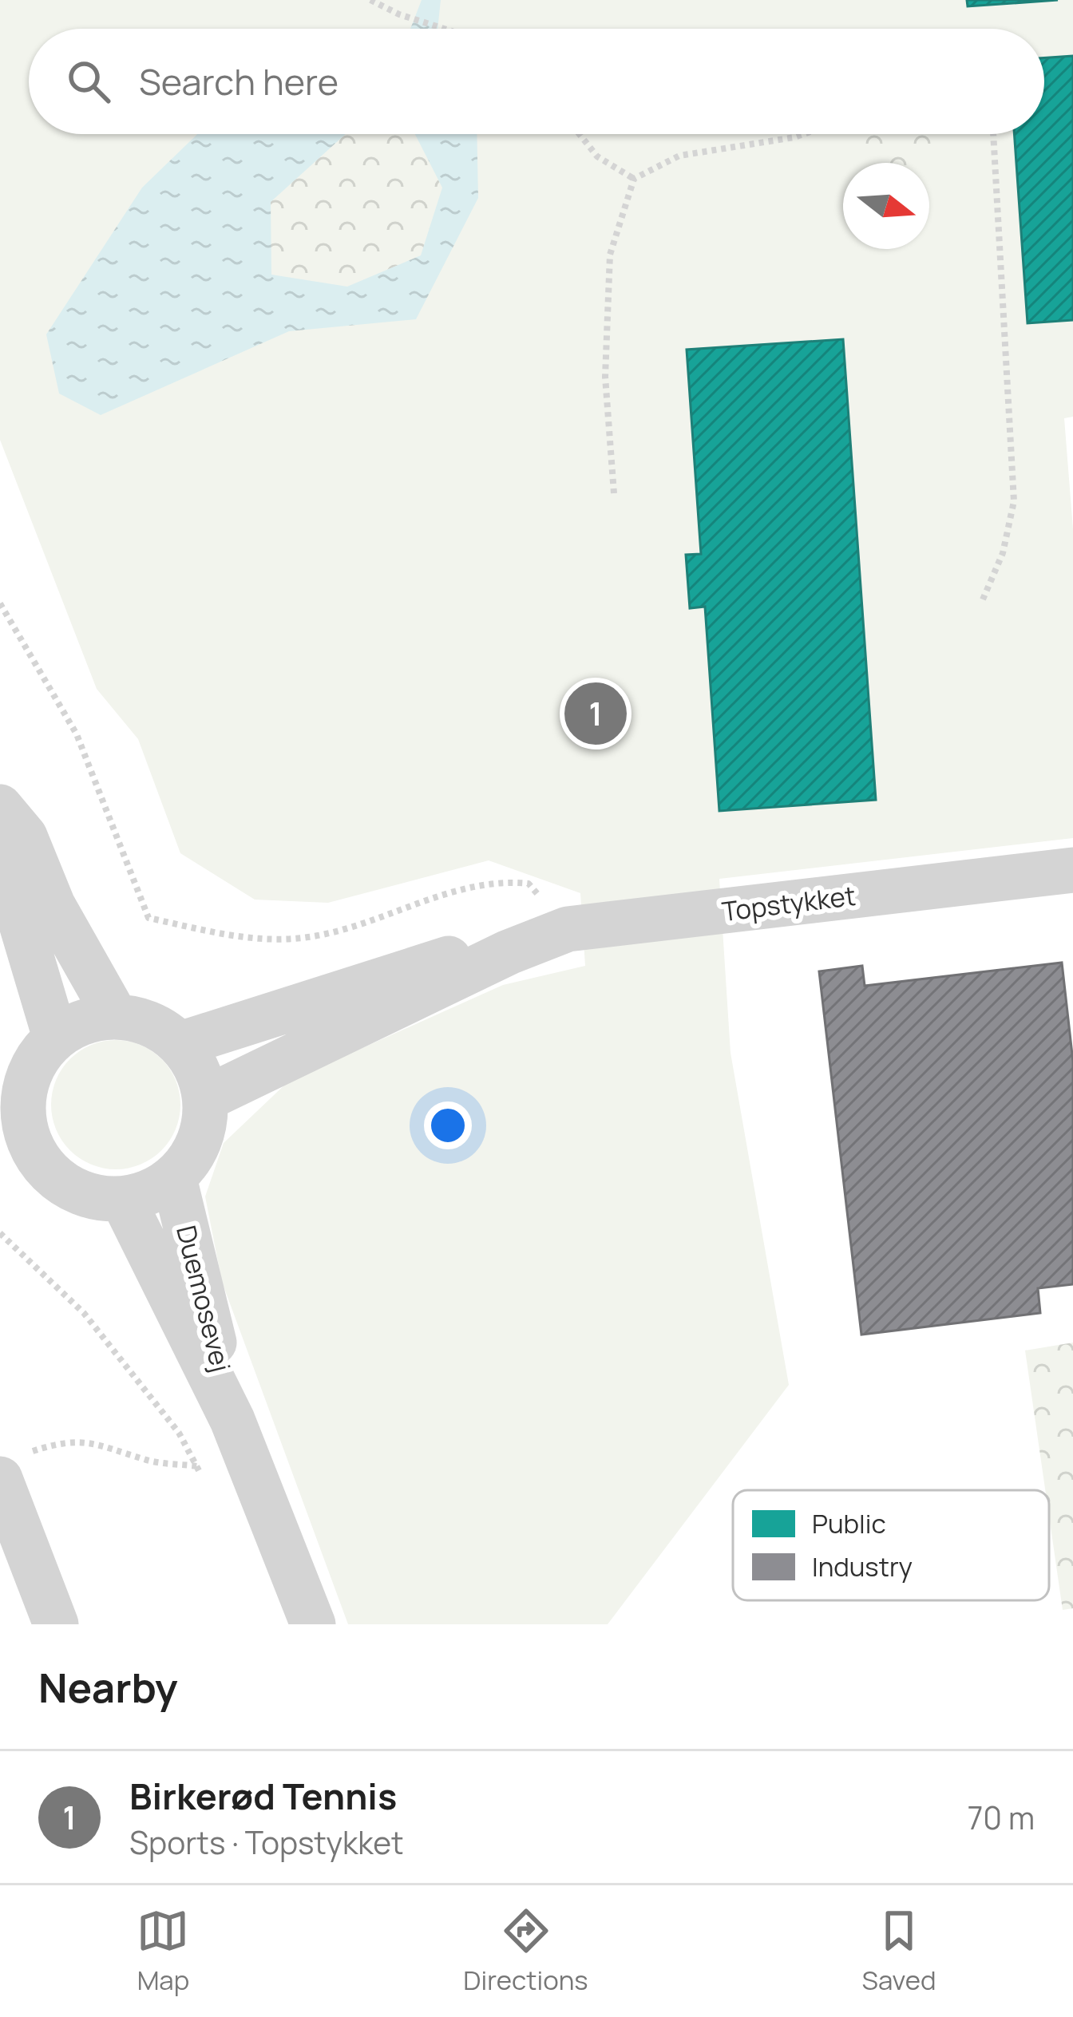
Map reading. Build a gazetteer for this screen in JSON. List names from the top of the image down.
{
  "streets": {
    "street": ["Topstykket", "Duemosevej"]
  },
  "crossings": [
    ["Topstykket", "Duemosevej"]
  ],
  "legend": ["Public", "Industry"],
  "north": "right",
  "page": {
    "search": "Search here",
    "pins": "1",
    "heading": "Nearby",
    "list": [
      {
        "mark": "1",
        "name": "Birkerød Tennis",
        "note": "Sports · Topstykket",
        "value": "70 m"
      }
    ],
    "nav": ["Map", "Directions", "Saved"]
  }
}
